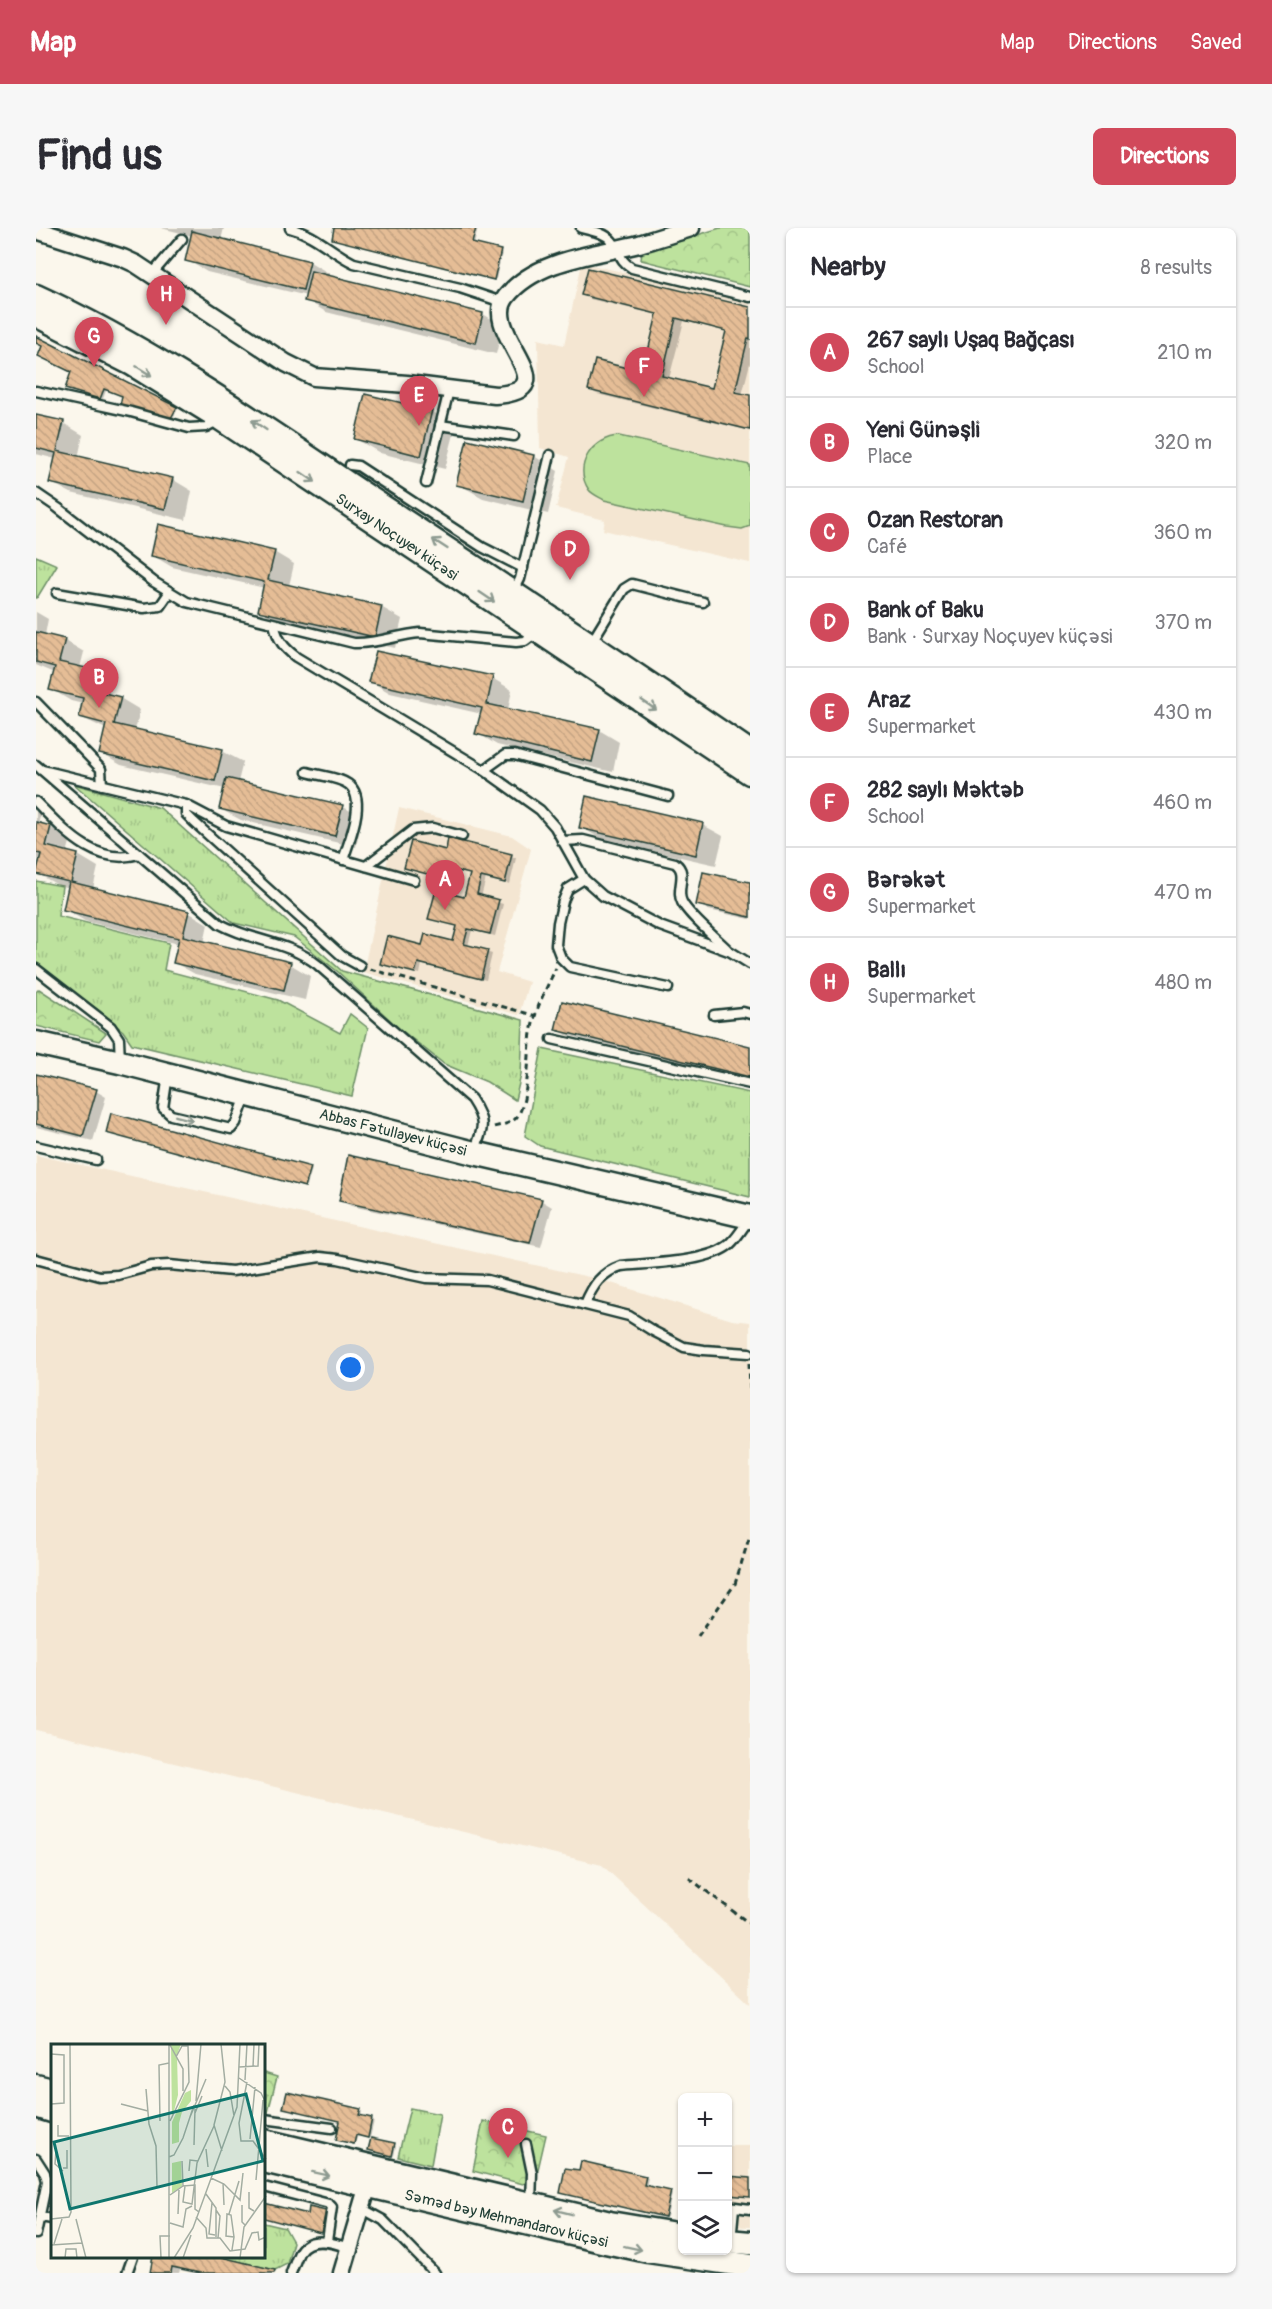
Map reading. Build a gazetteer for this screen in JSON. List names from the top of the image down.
{
  "streets": {
    "street": ["Surxay Noçuyev küçəsi", "Abbas Fətullayev küçəsi", "Səməd bəy Mehmandarov küçəsi"]
  },
  "page": {
    "header": "Map",
    "nav": ["Map", "Directions", "Saved"],
    "buttons": "Directions",
    "title": "Find us",
    "heading": ["Nearby", "8 results"],
    "pins": [
      "H",
      "G",
      "F",
      "E",
      "D",
      "B",
      "A",
      "C"
    ],
    "list": [
      {
        "mark": "A",
        "name": "267 saylı Uşaq Bağçası",
        "note": "School",
        "value": "210 m"
      },
      {
        "mark": "B",
        "name": "Yeni Günəşli",
        "note": "Place",
        "value": "320 m"
      },
      {
        "mark": "C",
        "name": "Ozan Restoran",
        "note": "Café",
        "value": "360 m"
      },
      {
        "mark": "D",
        "name": "Bank of Baku",
        "note": "Bank · Surxay Noçuyev küçəsi",
        "value": "370 m"
      },
      {
        "mark": "E",
        "name": "Araz",
        "note": "Supermarket",
        "value": "430 m"
      },
      {
        "mark": "F",
        "name": "282 saylı Məktəb",
        "note": "School",
        "value": "460 m"
      },
      {
        "mark": "G",
        "name": "Bərəkət",
        "note": "Supermarket",
        "value": "470 m"
      },
      {
        "mark": "H",
        "name": "Ballı",
        "note": "Supermarket",
        "value": "480 m"
      }
    ],
    "map_buttons": ["+", "−"]
  }
}
